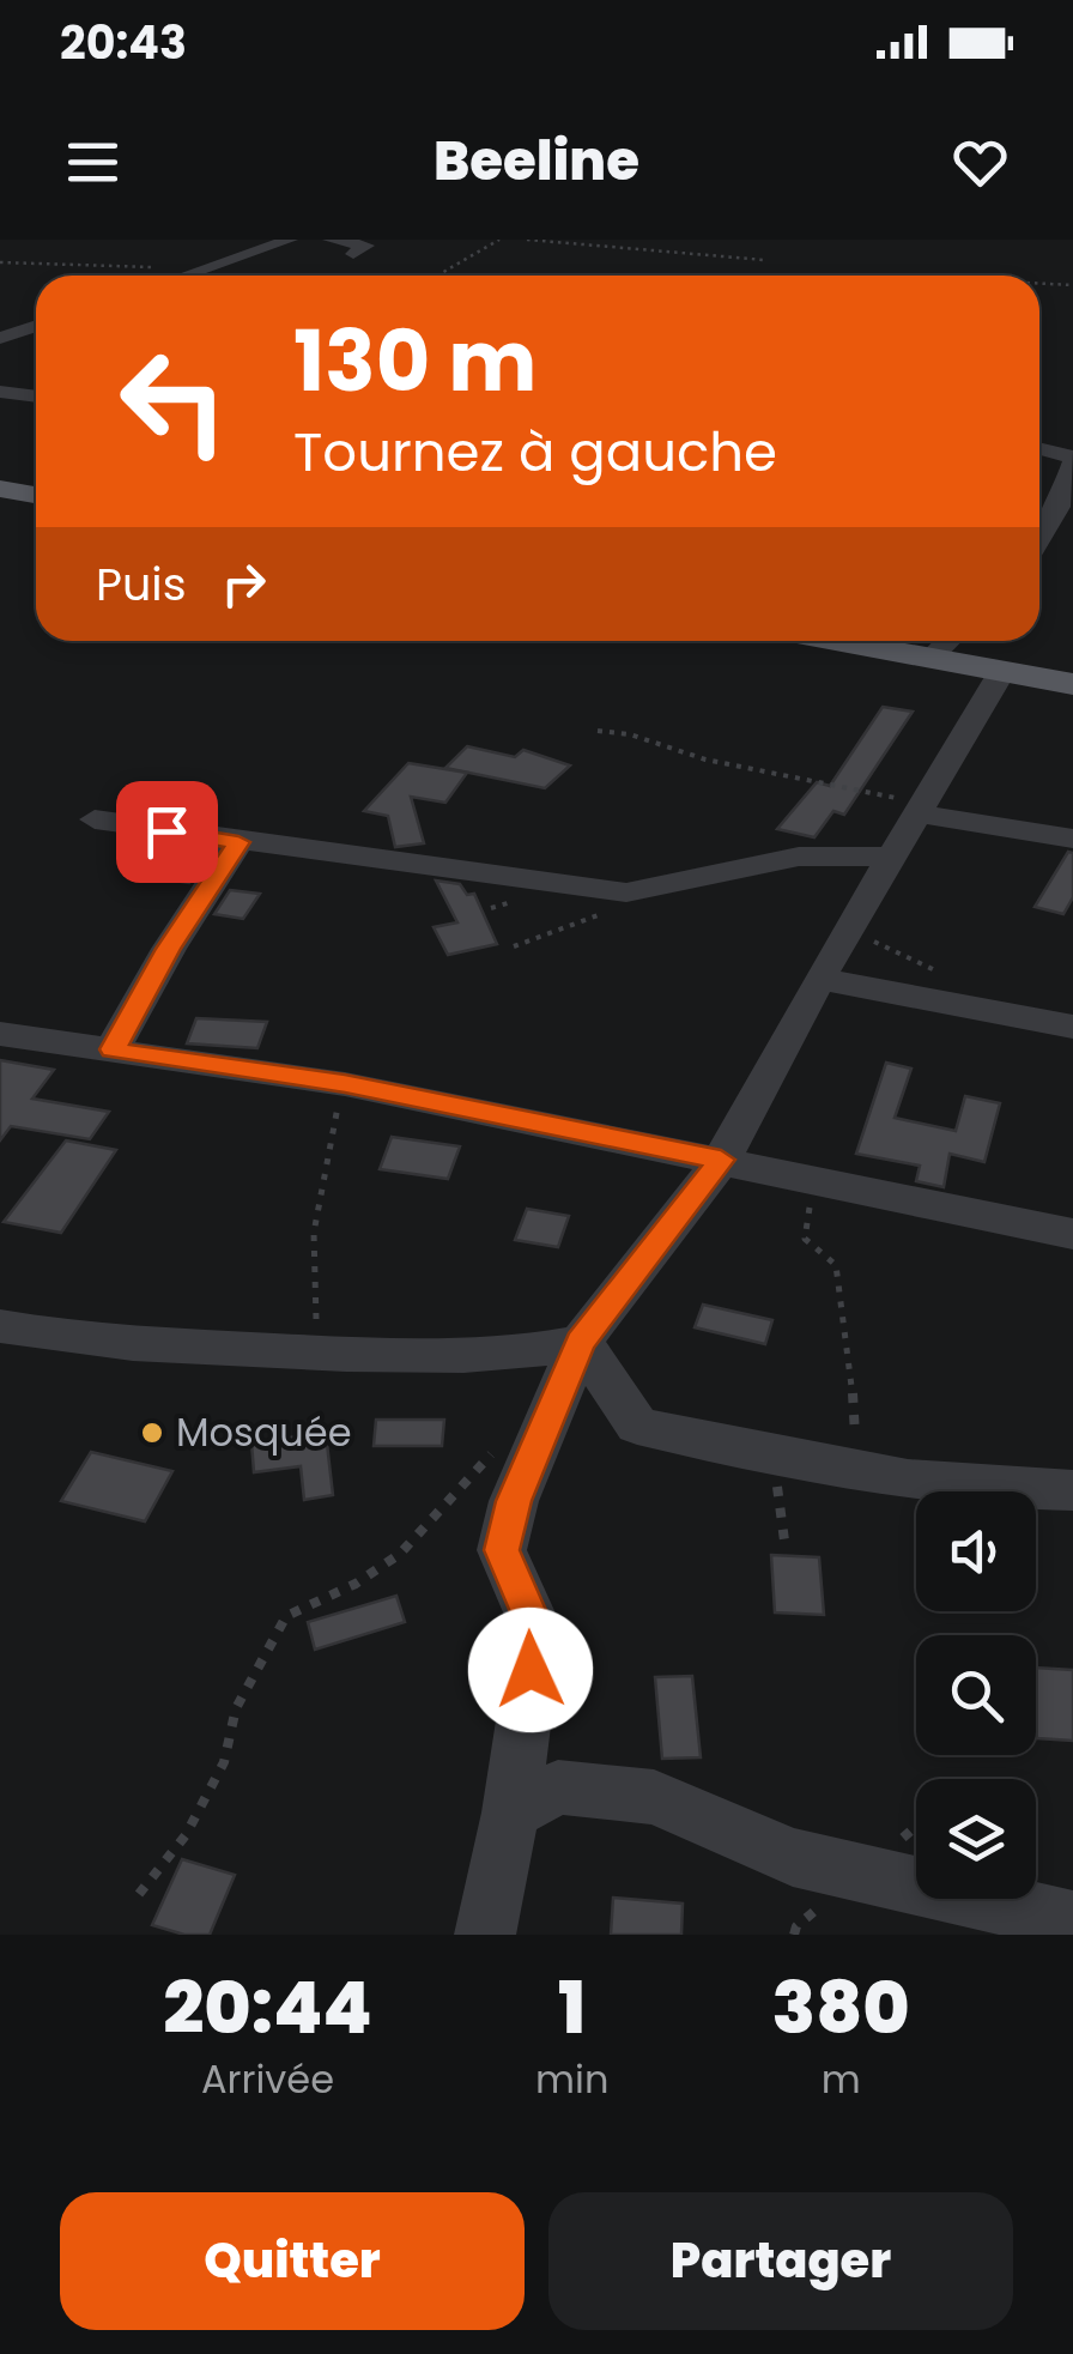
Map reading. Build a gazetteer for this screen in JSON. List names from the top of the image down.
{
  "places": ["Mosquée"],
  "page": {
    "status": "20:43",
    "header": "Beeline",
    "turn": ["130 m", "Tournez à gauche"],
    "then": "Puis",
    "eta": [
      "20:44",
      "Arrivée",
      "1",
      "min",
      "380",
      "m"
    ],
    "buttons": ["Quitter", "Partager"]
  }
}
